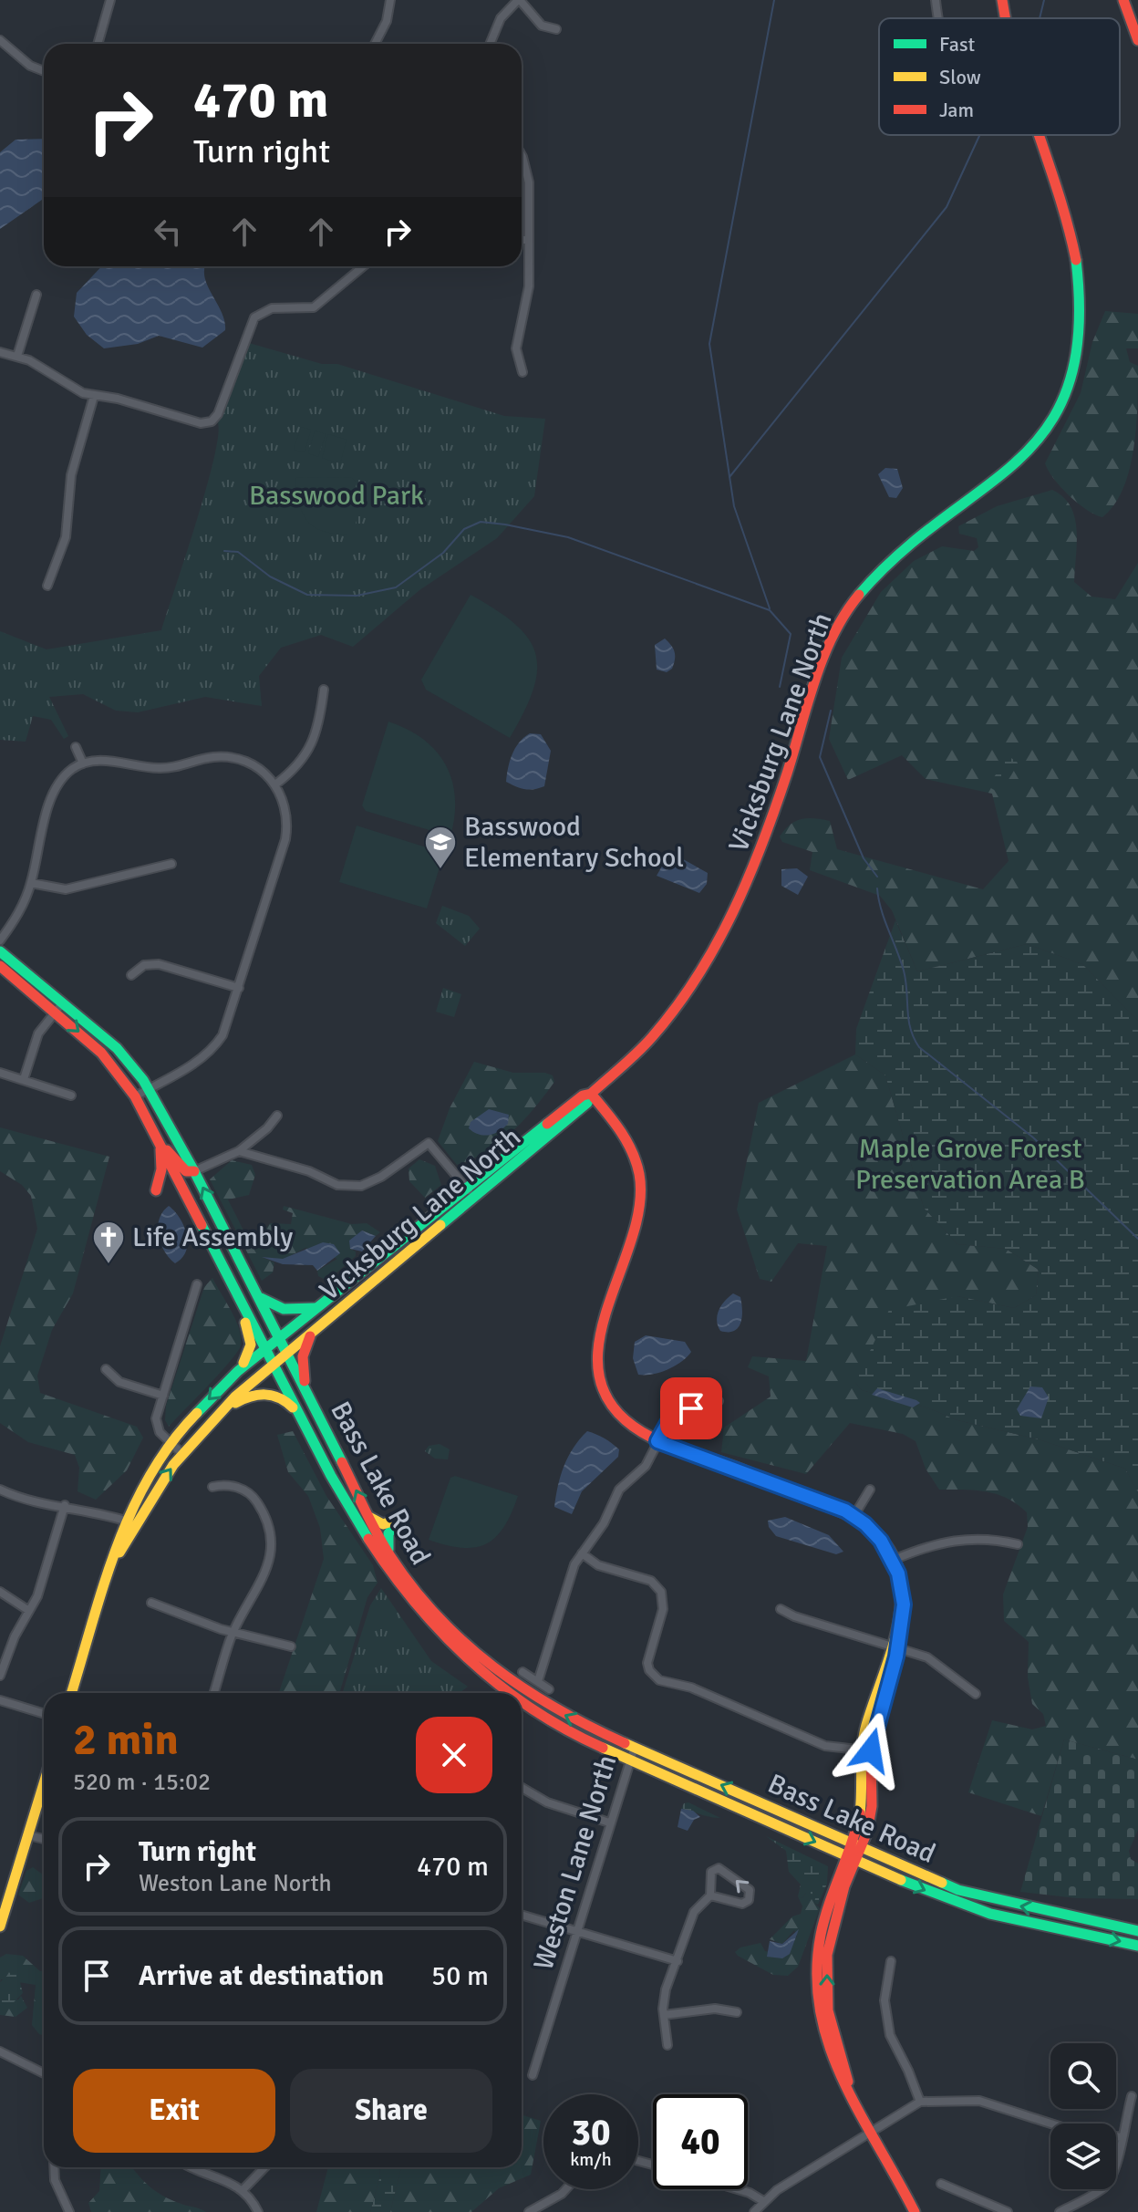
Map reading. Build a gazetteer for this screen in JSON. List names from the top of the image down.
{
  "streets": {
    "main road": ["Vicksburg Lane North", "Bass Lake Road"],
    "street": ["Weston Lane North"]
  },
  "crossings": [
    ["Vicksburg Lane North", "Bass Lake Road"],
    ["Bass Lake Road", "Weston Lane North"]
  ],
  "parks": ["Basswood Park", "Maple Grove Forest Preservation Area B"],
  "places": {
    "school or university": ["Basswood Elementary School"],
    "church": ["Life Assembly"]
  },
  "legend": ["Fast", "Slow", "Jam"],
  "page": {
    "turn": ["470 m", "Turn right"],
    "heading": ["2 min", "520 m · 15:02"],
    "list": [
      {
        "name": "Turn right",
        "note": "Weston Lane North",
        "value": "470 m"
      },
      {
        "name": "Arrive at destination",
        "value": "50 m"
      }
    ],
    "buttons": ["Exit", "Share"],
    "speed": "30 km/h",
    "limit": "40"
  }
}
